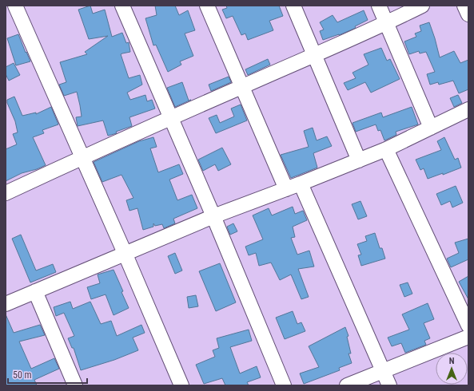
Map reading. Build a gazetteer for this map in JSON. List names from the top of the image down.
{
  "scale_bar": "50 m",
  "north": "top"
}
